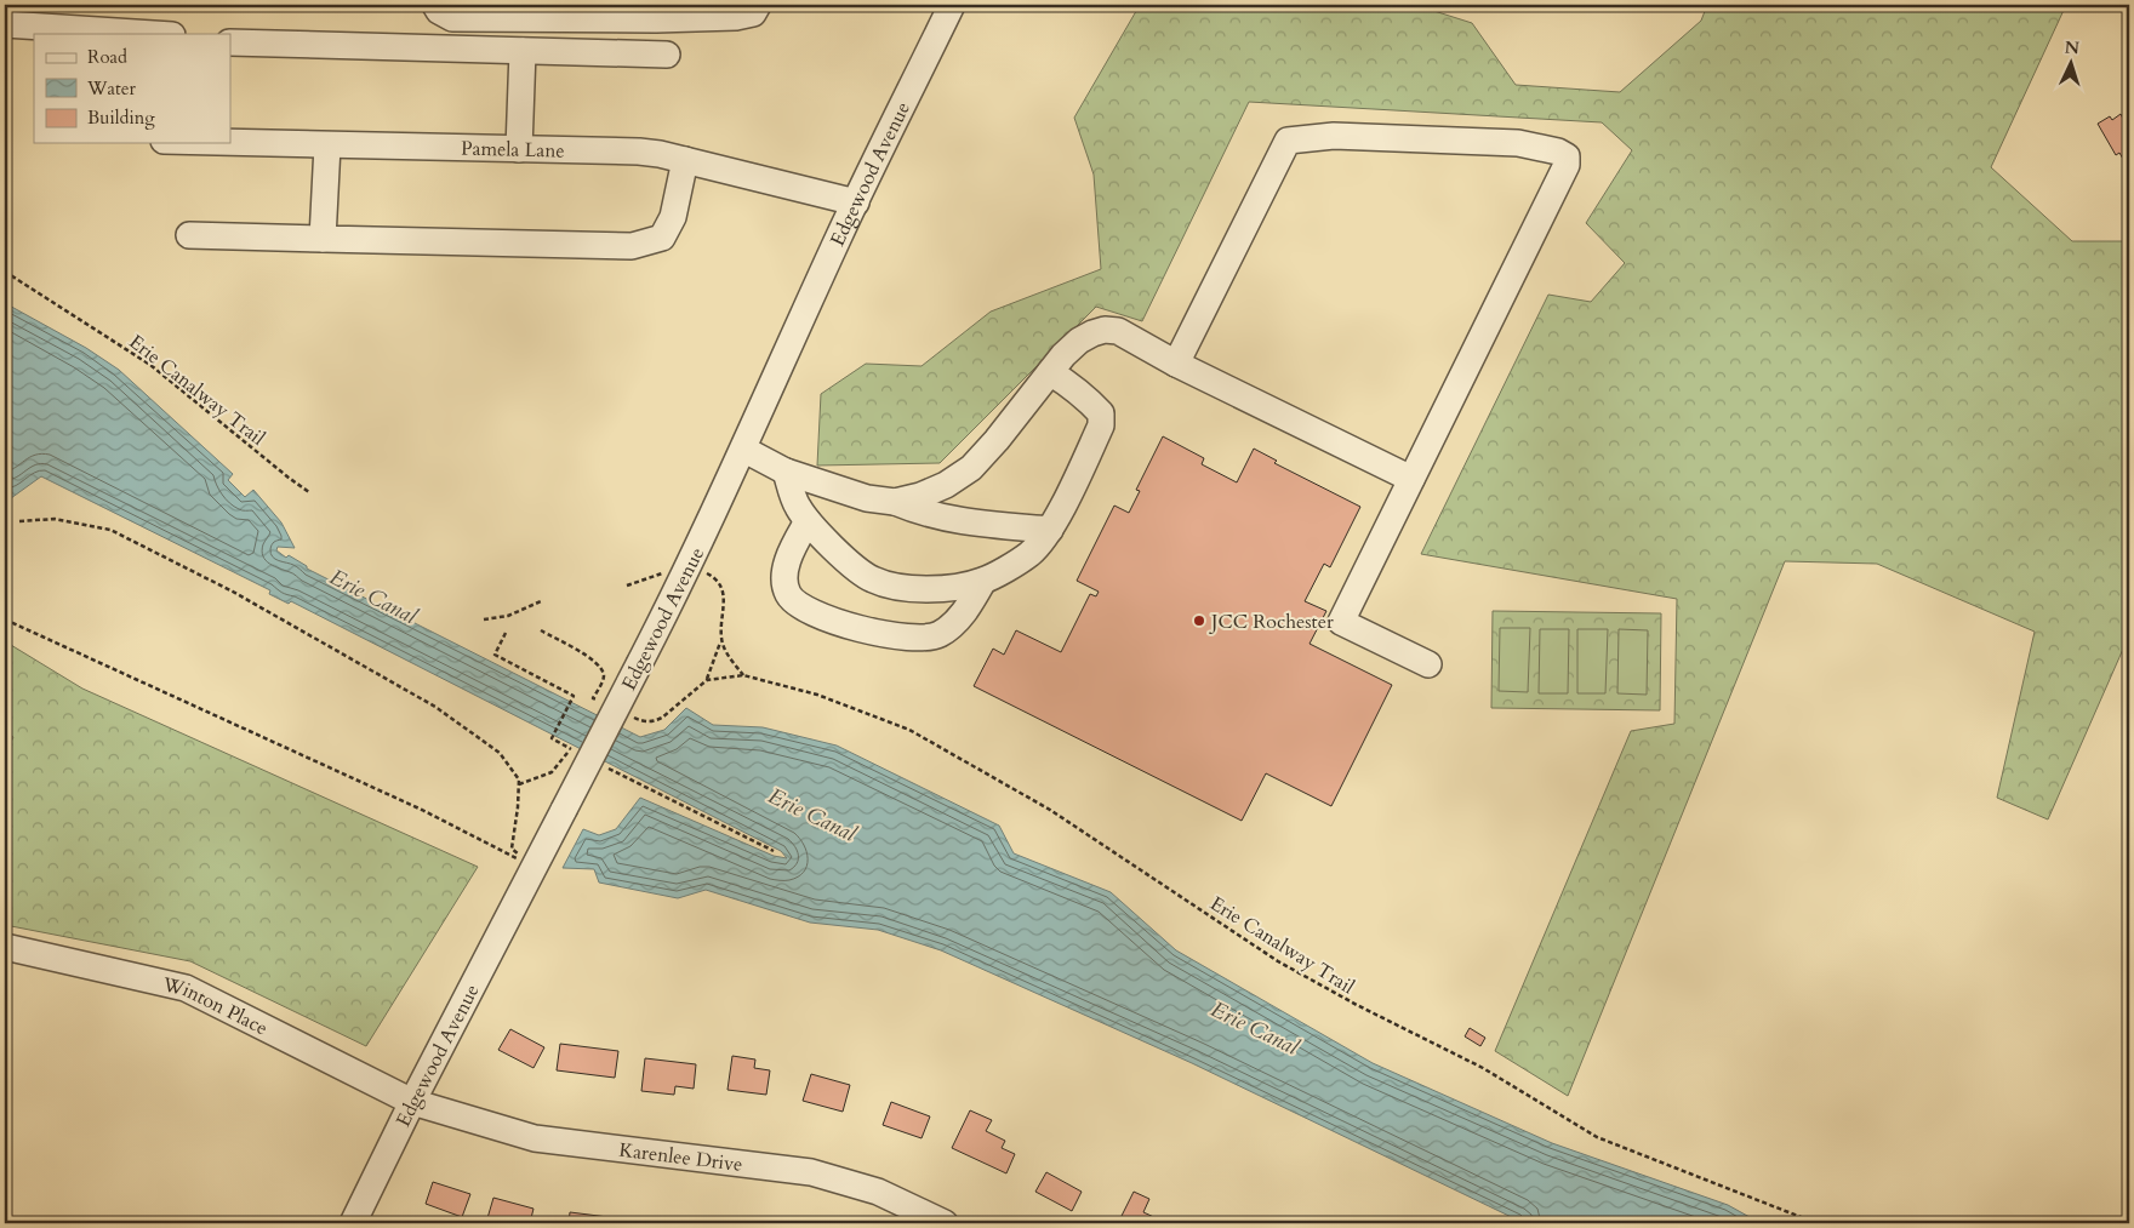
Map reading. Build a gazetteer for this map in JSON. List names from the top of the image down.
{
  "streets": {
    "street": [
      "Pamela Lane",
      "Edgewood Avenue",
      "Winton Place",
      "Karenlee Drive"
    ],
    "path": ["Erie Canalway Trail"]
  },
  "crossings": [
    ["Pamela Lane", "Edgewood Avenue"],
    ["Edgewood Avenue", "Winton Place"],
    ["Edgewood Avenue", "Karenlee Drive"],
    ["Winton Place", "Karenlee Drive"]
  ],
  "water": ["Erie Canal"],
  "places": ["JCC Rochester"],
  "legend": ["Road", "Water", "Building"],
  "north": "top"
}
